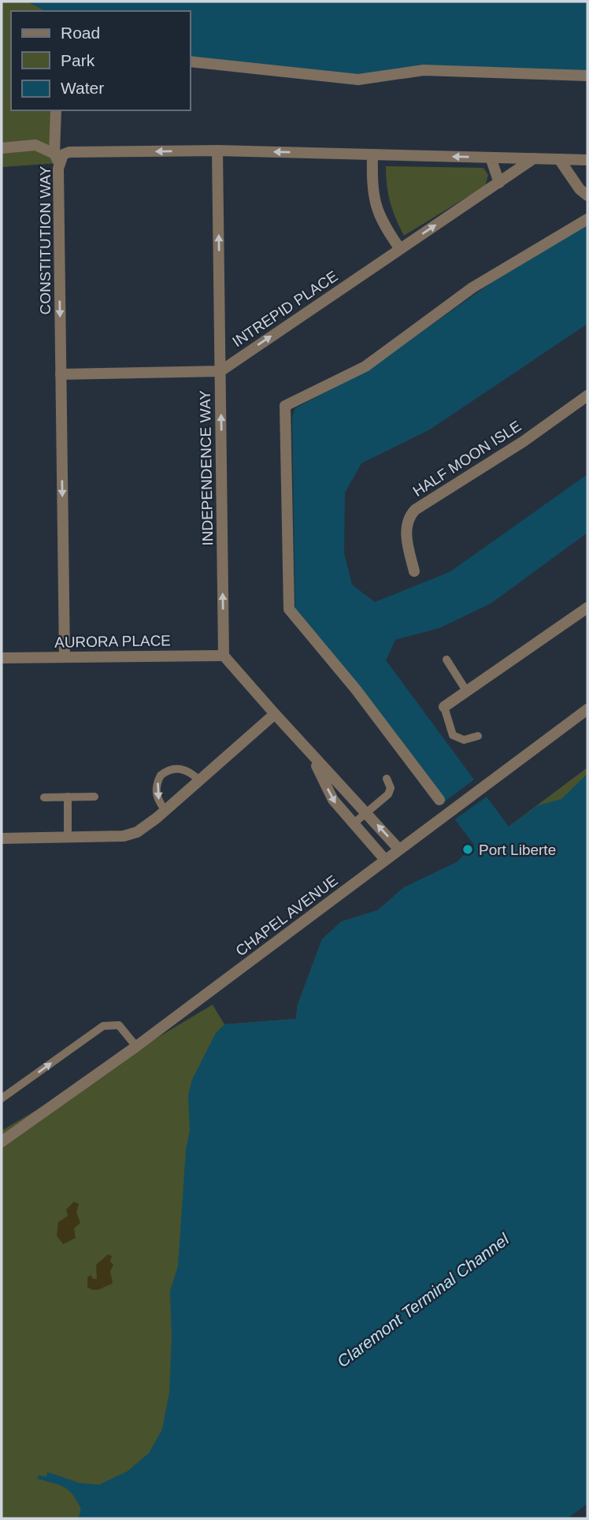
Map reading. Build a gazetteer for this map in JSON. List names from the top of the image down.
{
  "streets": {
    "street": [
      "CONSTITUTION WAY",
      "INTREPID PLACE",
      "HALF MOON ISLE",
      "INDEPENDENCE WAY",
      "AURORA PLACE",
      "CHAPEL AVENUE"
    ]
  },
  "crossings": [
    ["CONSTITUTION WAY", "INTREPID PLACE"],
    ["CONSTITUTION WAY", "INDEPENDENCE WAY"],
    ["CONSTITUTION WAY", "AURORA PLACE"],
    ["INTREPID PLACE", "INDEPENDENCE WAY"],
    ["INDEPENDENCE WAY", "AURORA PLACE"]
  ],
  "one_way": ["INTREPID PLACE", "INDEPENDENCE WAY"],
  "water": ["Claremont Terminal Channel"],
  "places": ["Port Liberte"],
  "legend": ["Road", "Park", "Water"]
}
